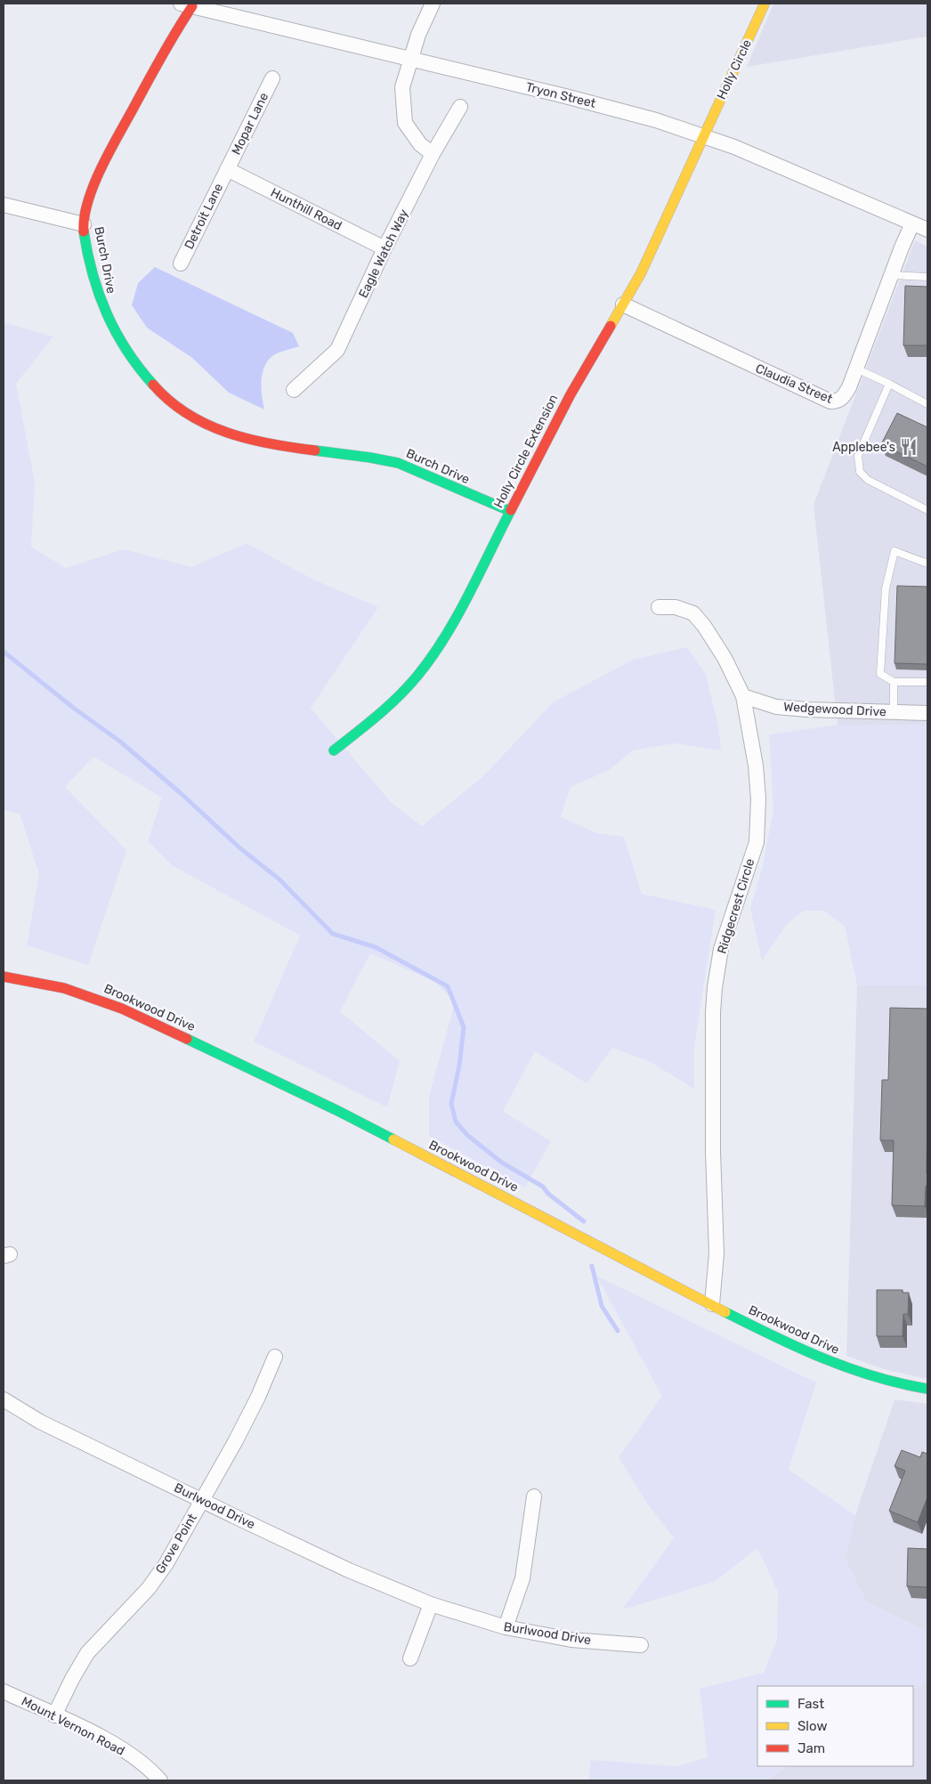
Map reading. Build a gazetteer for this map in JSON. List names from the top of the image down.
{
  "streets": {
    "street": [
      "Holly Circle",
      "Tryon Street",
      "Mopar Lane",
      "Hunthill Road",
      "Detroit Lane",
      "Eagle Watch Way",
      "Burch Drive",
      "Claudia Street",
      "Holly Circle Extension",
      "Wedgewood Drive",
      "Ridgecrest Circle",
      "Brookwood Drive",
      "Burlwood Drive",
      "Grove Point",
      "Mount Vernon Road"
    ]
  },
  "crossings": [
    ["Holly Circle", "Tryon Street"],
    ["Holly Circle", "Holly Circle Extension"],
    ["Tryon Street", "Burch Drive"],
    ["Tryon Street", "Claudia Street"],
    ["Tryon Street", "Holly Circle Extension"],
    ["Mopar Lane", "Hunthill Road"],
    ["Mopar Lane", "Detroit Lane"],
    ["Hunthill Road", "Detroit Lane"],
    ["Hunthill Road", "Eagle Watch Way"],
    ["Burch Drive", "Holly Circle Extension"],
    ["Claudia Street", "Holly Circle Extension"],
    ["Wedgewood Drive", "Ridgecrest Circle"],
    ["Ridgecrest Circle", "Brookwood Drive"],
    ["Burlwood Drive", "Grove Point"],
    ["Grove Point", "Mount Vernon Road"]
  ],
  "places": {
    "restaurant": ["Applebee's"]
  },
  "legend": ["Fast", "Slow", "Jam"]
}
